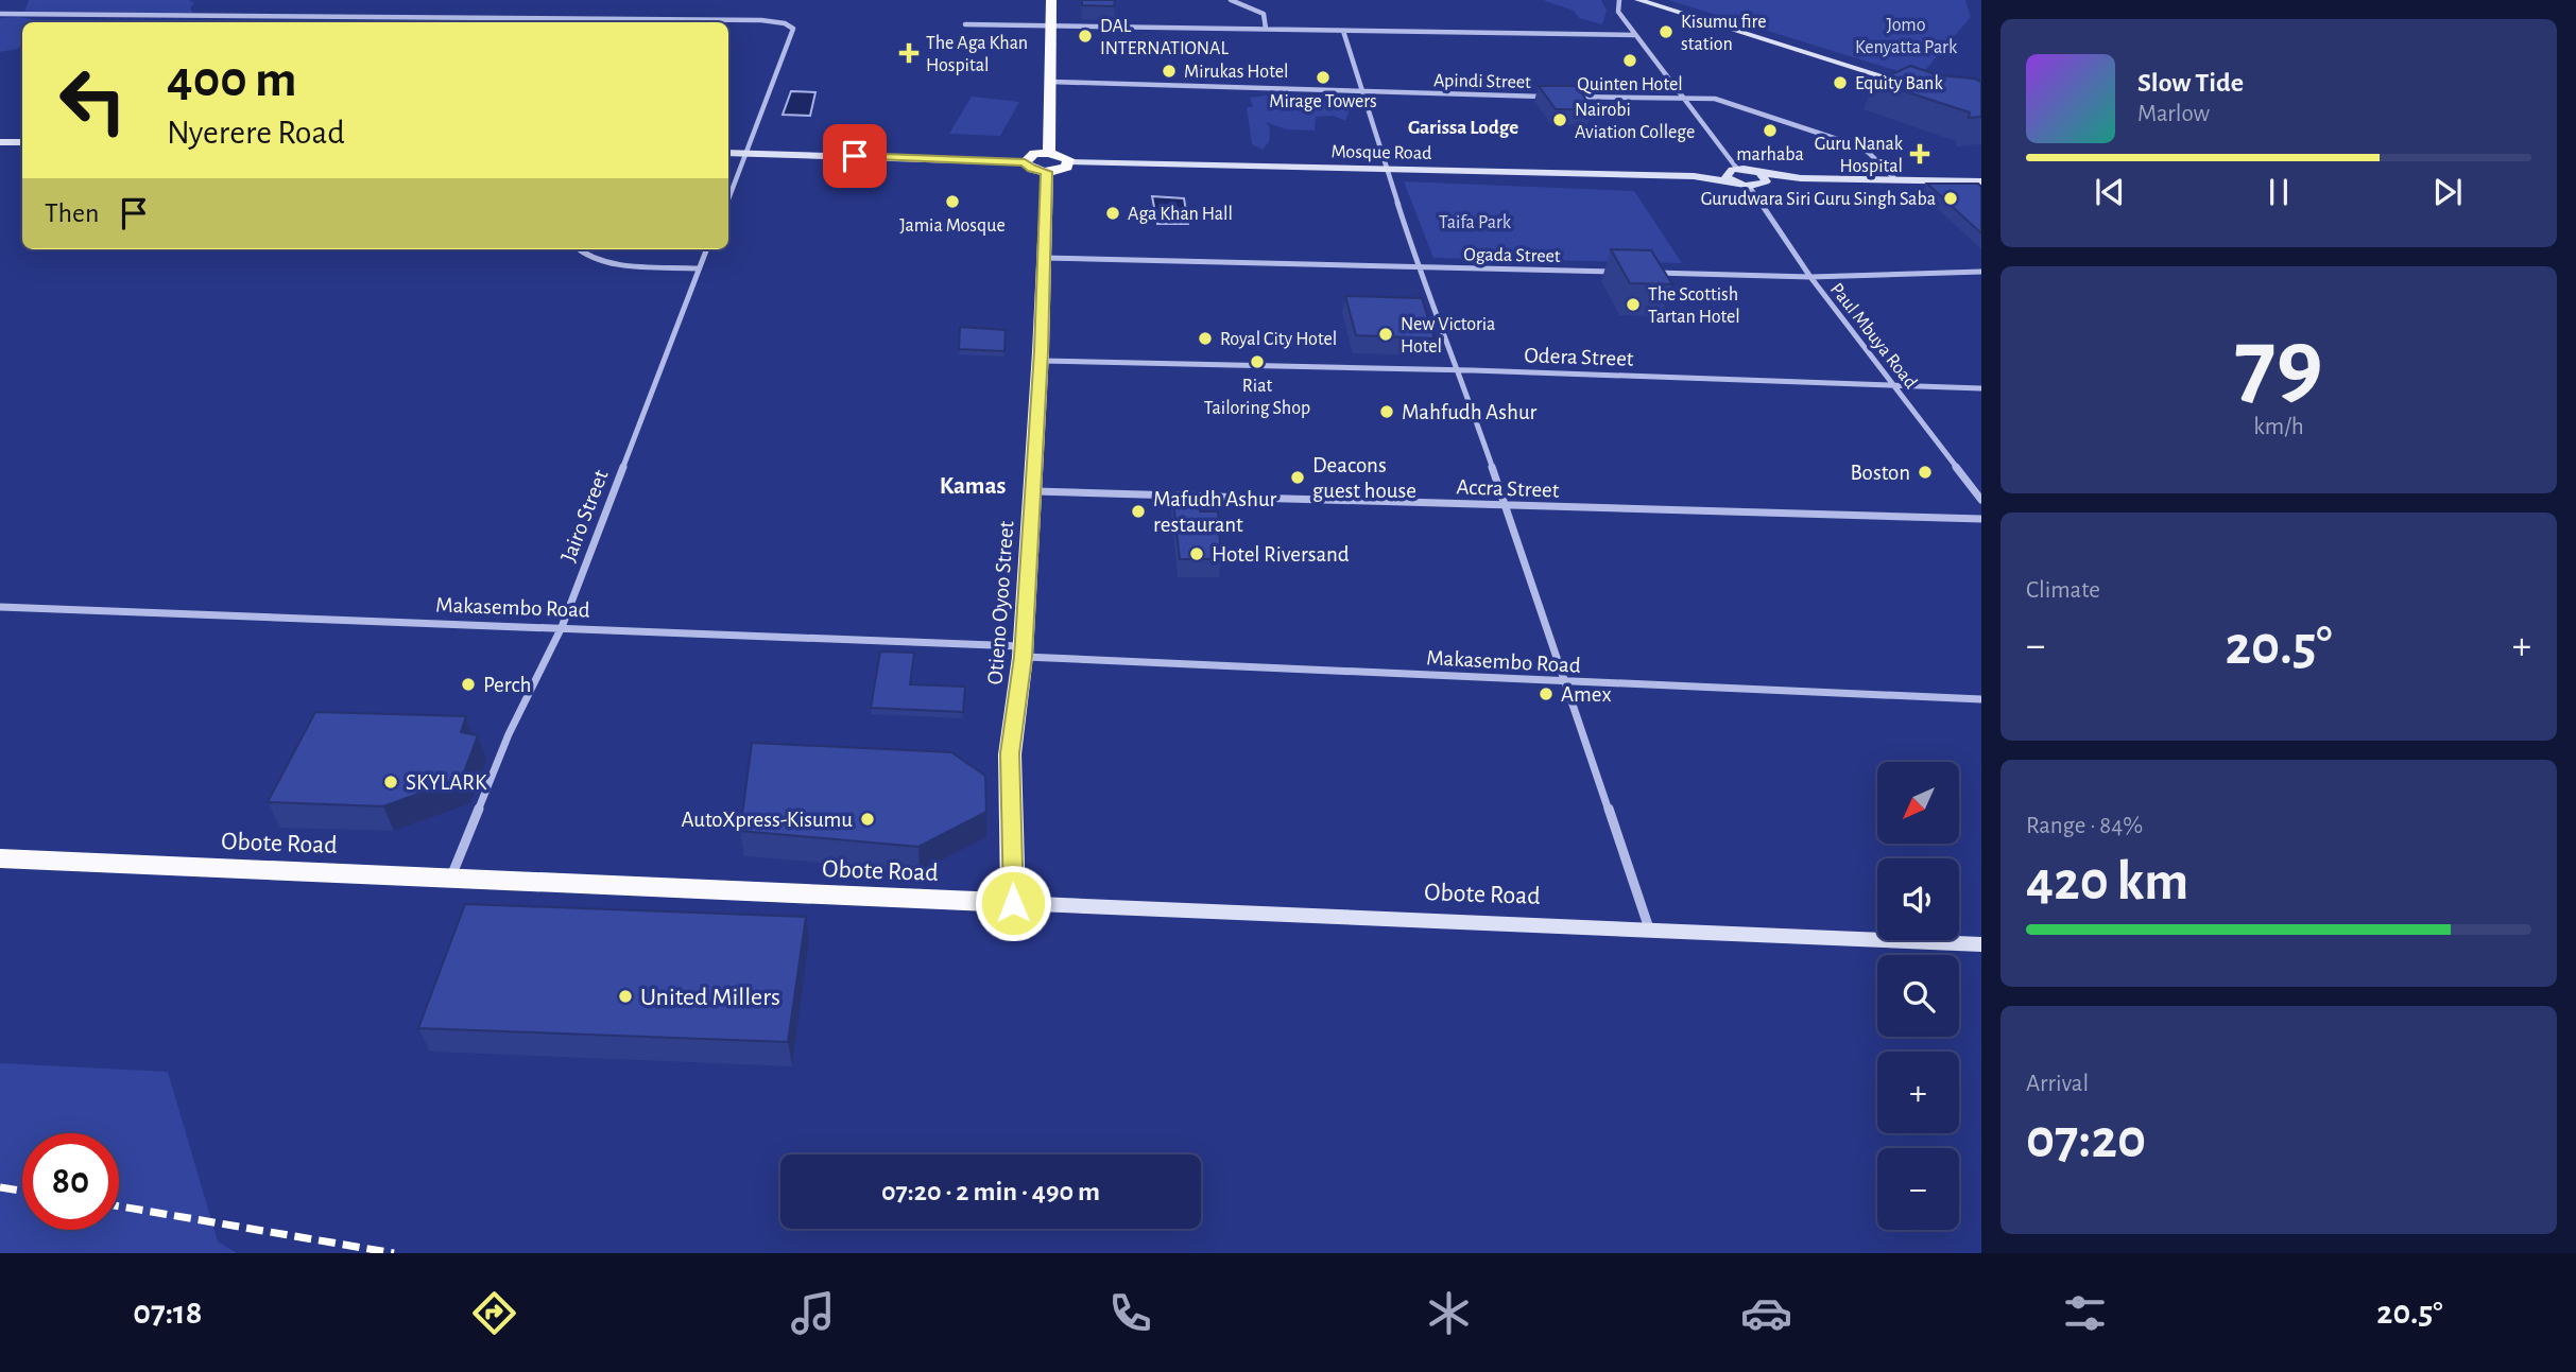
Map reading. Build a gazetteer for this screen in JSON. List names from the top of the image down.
{
  "streets": {
    "highway": ["Otieno Oyoo Street", "Obote Road"],
    "main road": ["Mosque Road"],
    "street": [
      "Apindi Street",
      "Ogada Street",
      "Paul Mbuya Road",
      "Odera Street",
      "Accra Street",
      "Jairo Street",
      "Makasembo Road"
    ]
  },
  "crossings": [
    ["Apindi Street", "Otieno Oyoo Street"],
    ["Mosque Road", "Paul Mbuya Road"],
    ["Ogada Street", "Otieno Oyoo Street"],
    ["Paul Mbuya Road", "Odera Street"],
    ["Odera Street", "Otieno Oyoo Street"],
    ["Accra Street", "Otieno Oyoo Street"],
    ["Jairo Street", "Makasembo Road"],
    ["Jairo Street", "Obote Road"],
    ["Otieno Oyoo Street", "Makasembo Road"],
    ["Otieno Oyoo Street", "Obote Road"]
  ],
  "districts": ["Garissa Lodge", "Kamas"],
  "parks": ["Jomo Kenyatta Park", "Taifa Park"],
  "places": {
    "other": [
      "Kisumu fire station",
      "DAL INTERNATIONAL",
      "Quinten Hotel",
      "Mirukas Hotel",
      "Mirage Towers",
      "Equity Bank",
      "Nairobi Aviation College",
      "marhaba",
      "Gurudwara Siri Guru Singh Saba",
      "Jamia Mosque",
      "Aga Khan Hall",
      "The Scottish Tartan Hotel",
      "New Victoria Hotel",
      "Royal City Hotel",
      "Riat Tailoring Shop",
      "Mahfudh Ashur",
      "Boston",
      "Deacons guest house",
      "Mafudh Ashur restaurant",
      "Hotel Riversand",
      "Perch",
      "Amex",
      "SKYLARK",
      "AutoXpress-Kisumu",
      "United Millers"
    ],
    "health": ["The Aga Khan Hospital", "Guru Nanak Hospital"]
  },
  "north": "bottom left",
  "page": {
    "turn": ["400 m", "Nyerere Road"],
    "song": ["Slow Tide", "Marlow"],
    "then": "Then",
    "tile": [
      ["79", "km/h"],
      "Climate",
      ["Range · 84%", "420 km"],
      ["Arrival", "07:20"]
    ],
    "heat": ["−", "20.5°", "+"],
    "map_buttons": ["+", "−"],
    "limit": "80",
    "trip": "07:20 · 2 min · 490 m",
    "tabs": ["07:18", "20.5°"]
  }
}
